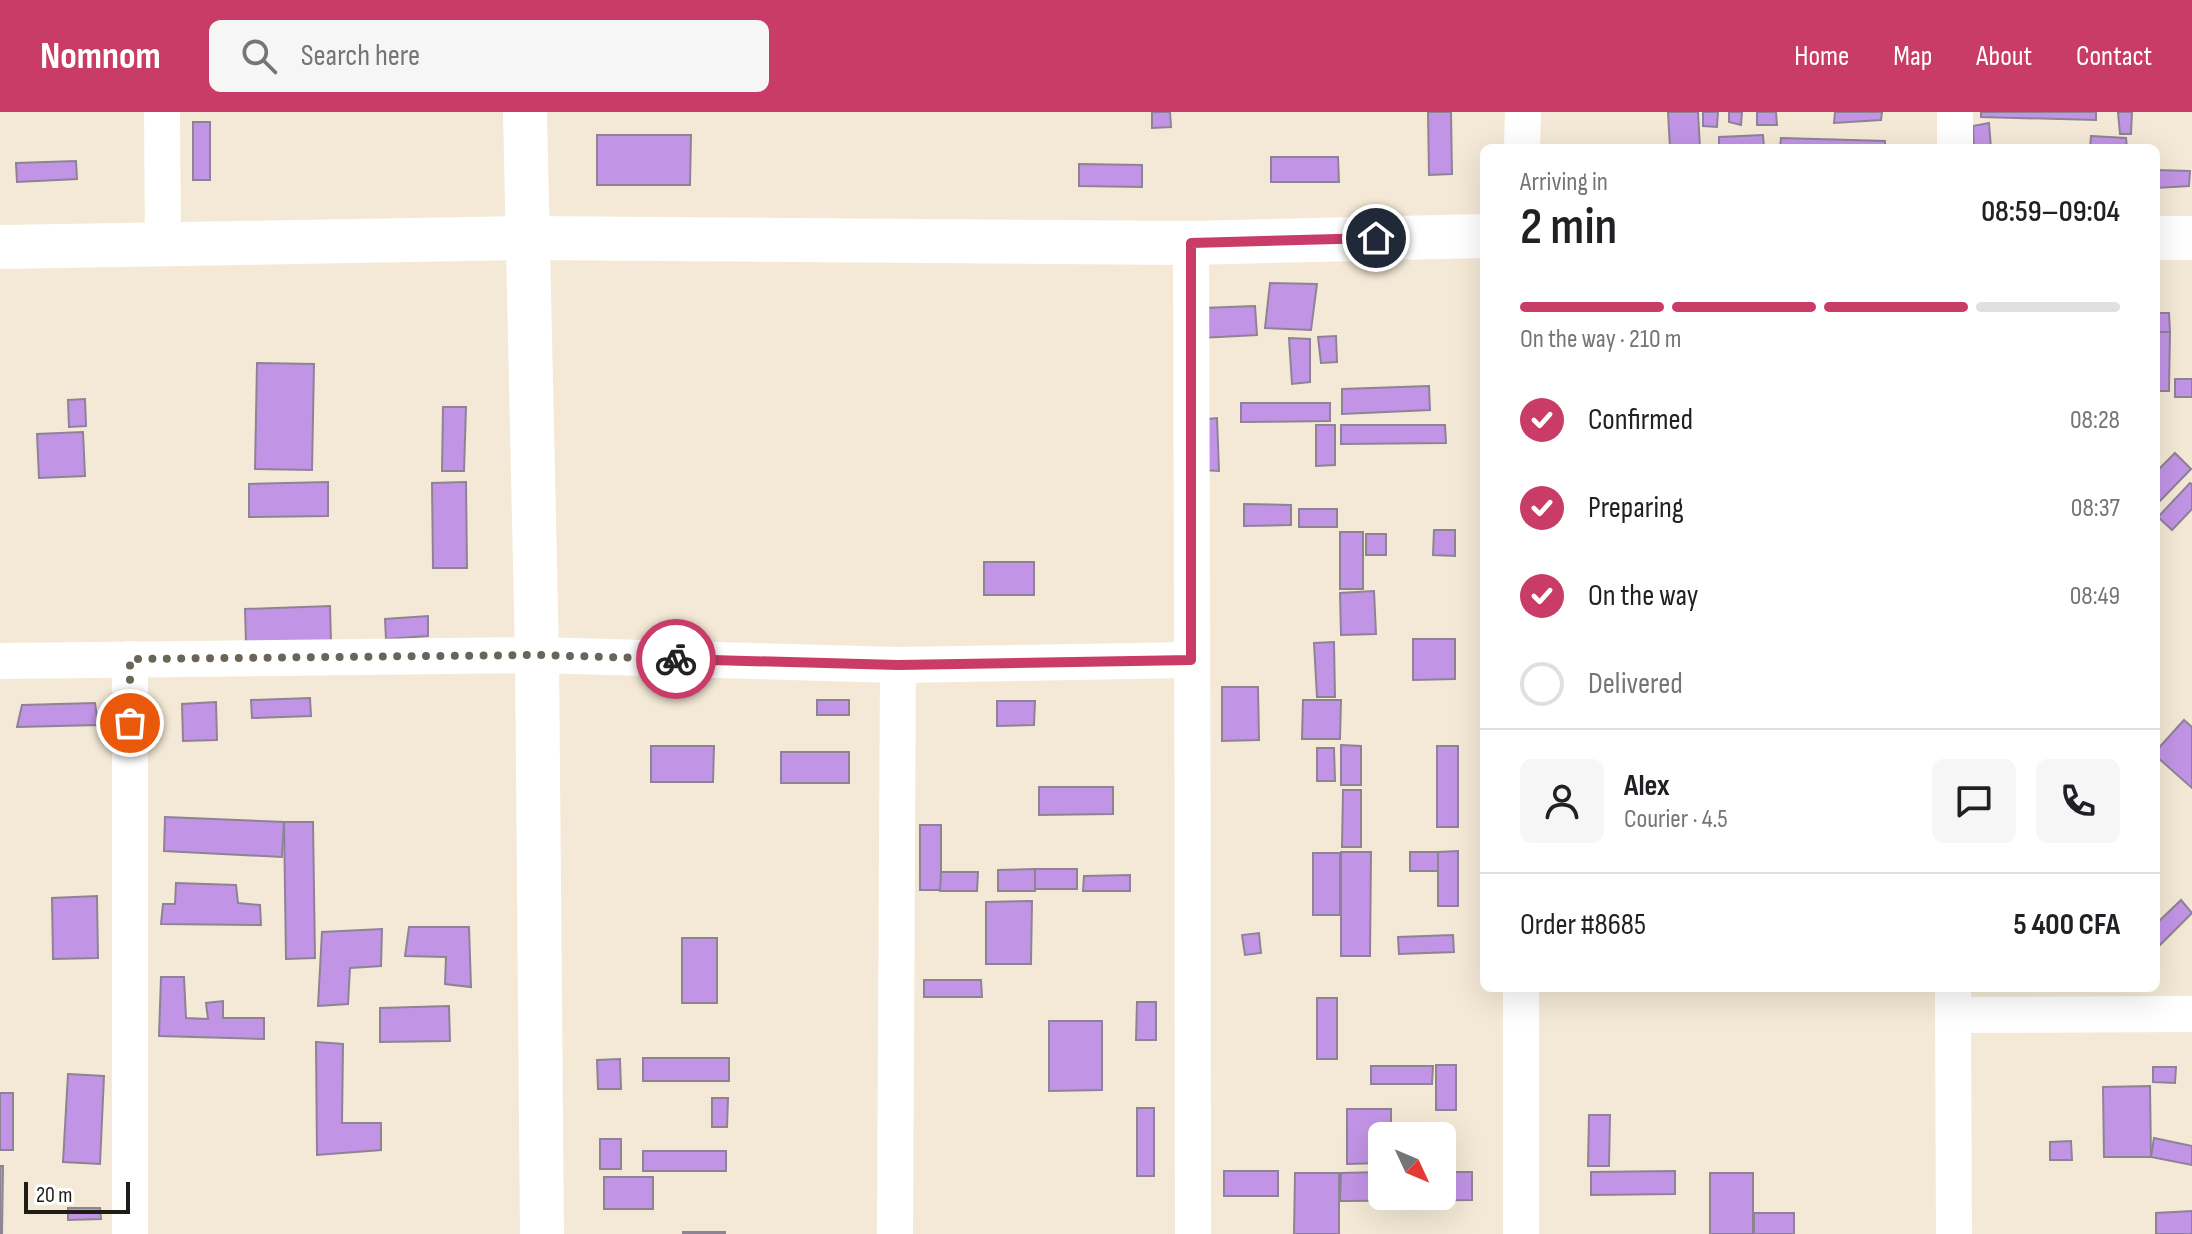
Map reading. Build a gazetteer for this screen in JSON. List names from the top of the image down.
{
  "scale_bar": "20 m",
  "north": "bottom right",
  "page": {
    "header": "Nomnom",
    "search": "Search here",
    "nav": [
      "Home",
      "Map",
      "About",
      "Contact"
    ],
    "heading": ["2 min", "Arriving in", "08:59–09:04"],
    "panel": [
      "Alex",
      "Courier · 4.5",
      "Order #8685",
      "5 400 CFA"
    ],
    "bar": "On the way · 210 m",
    "list": [
      ["Confirmed", "08:28"],
      ["Preparing", "08:37"],
      ["On the way", "08:49"],
      "Delivered"
    ],
    "scale": "20 m"
  }
}
